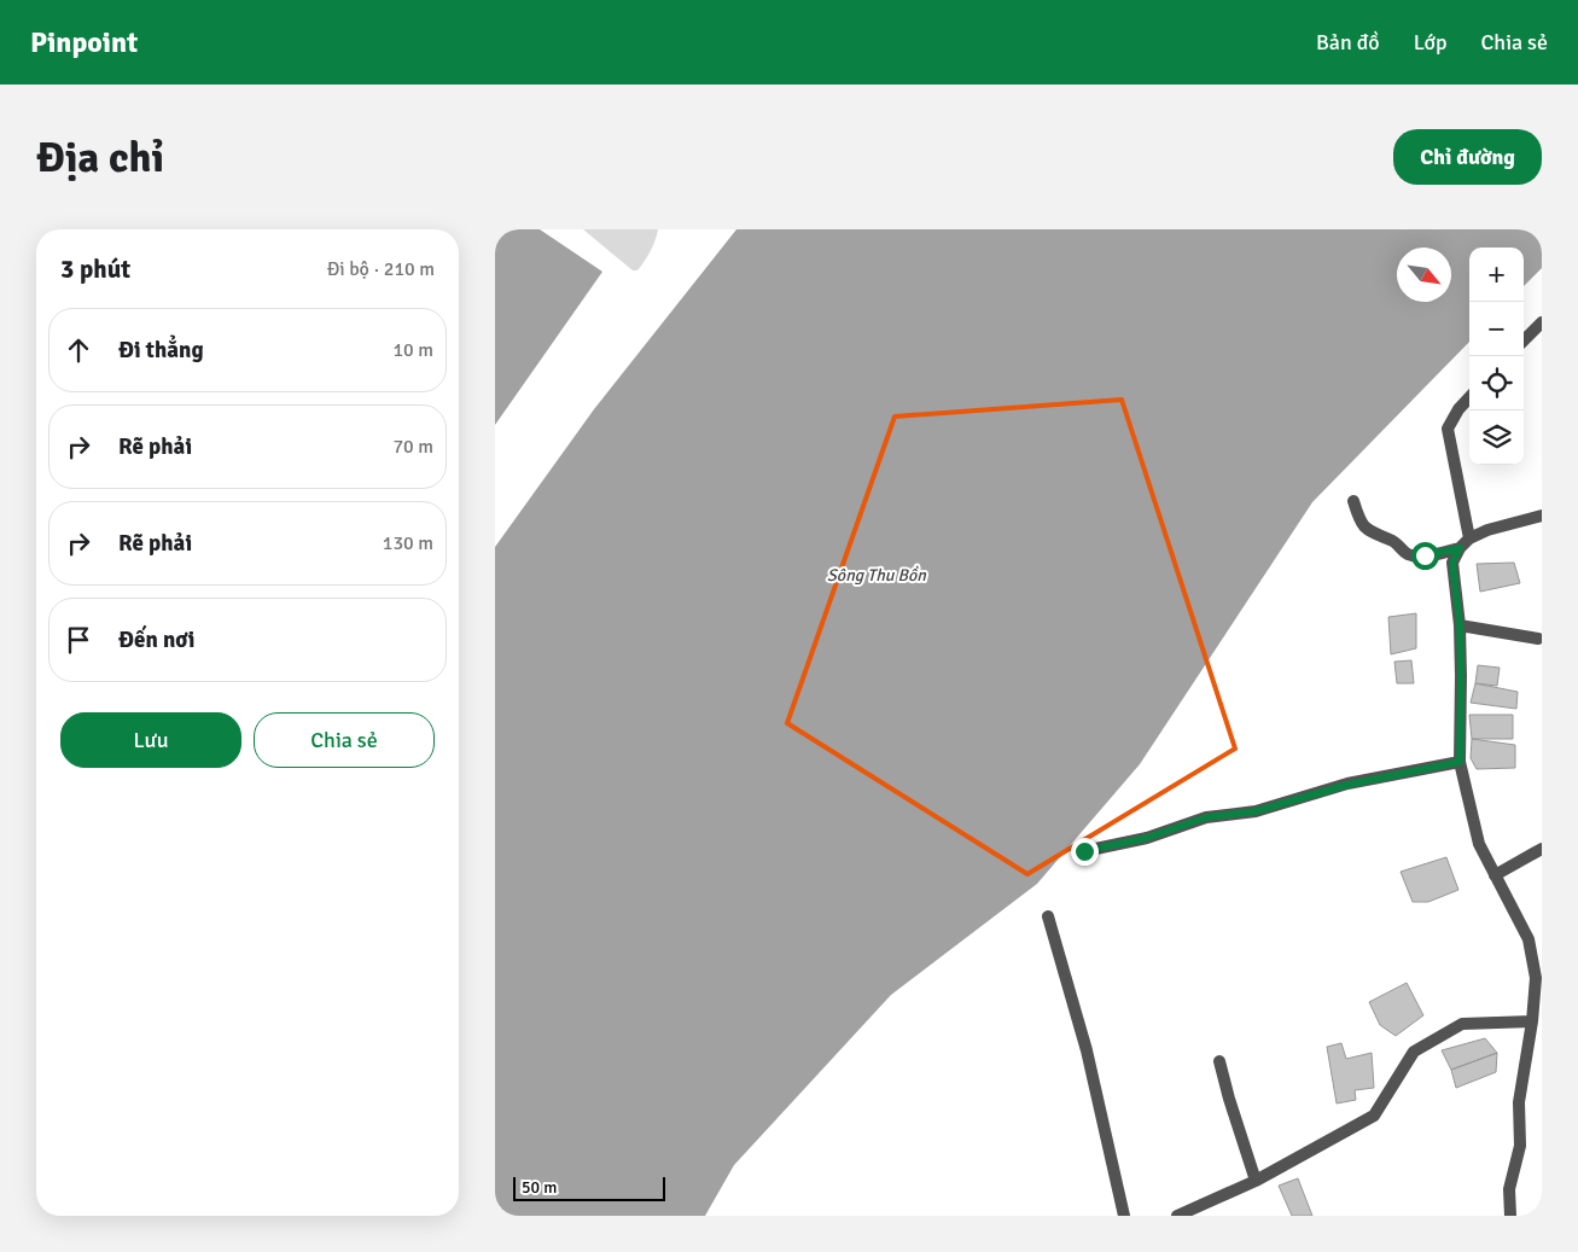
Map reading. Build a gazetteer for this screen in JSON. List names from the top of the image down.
{
  "water": ["Sông Thu Bồn"],
  "scale_bar": "50 m",
  "north": "bottom right",
  "page": {
    "header": "Pinpoint",
    "nav": ["Bản đồ", "Lớp", "Chia sẻ"],
    "buttons": [
      "Chỉ đường",
      ["Lưu", "Chia sẻ"]
    ],
    "title": "Địa chỉ",
    "heading": ["3 phút", "Đi bộ · 210 m"],
    "map_buttons": ["+", "−"],
    "list": [
      ["Đi thẳng", "10 m"],
      ["Rẽ phải", "70 m"],
      ["Rẽ phải", "130 m"],
      "Đến nơi"
    ],
    "scale": "50 m"
  }
}
